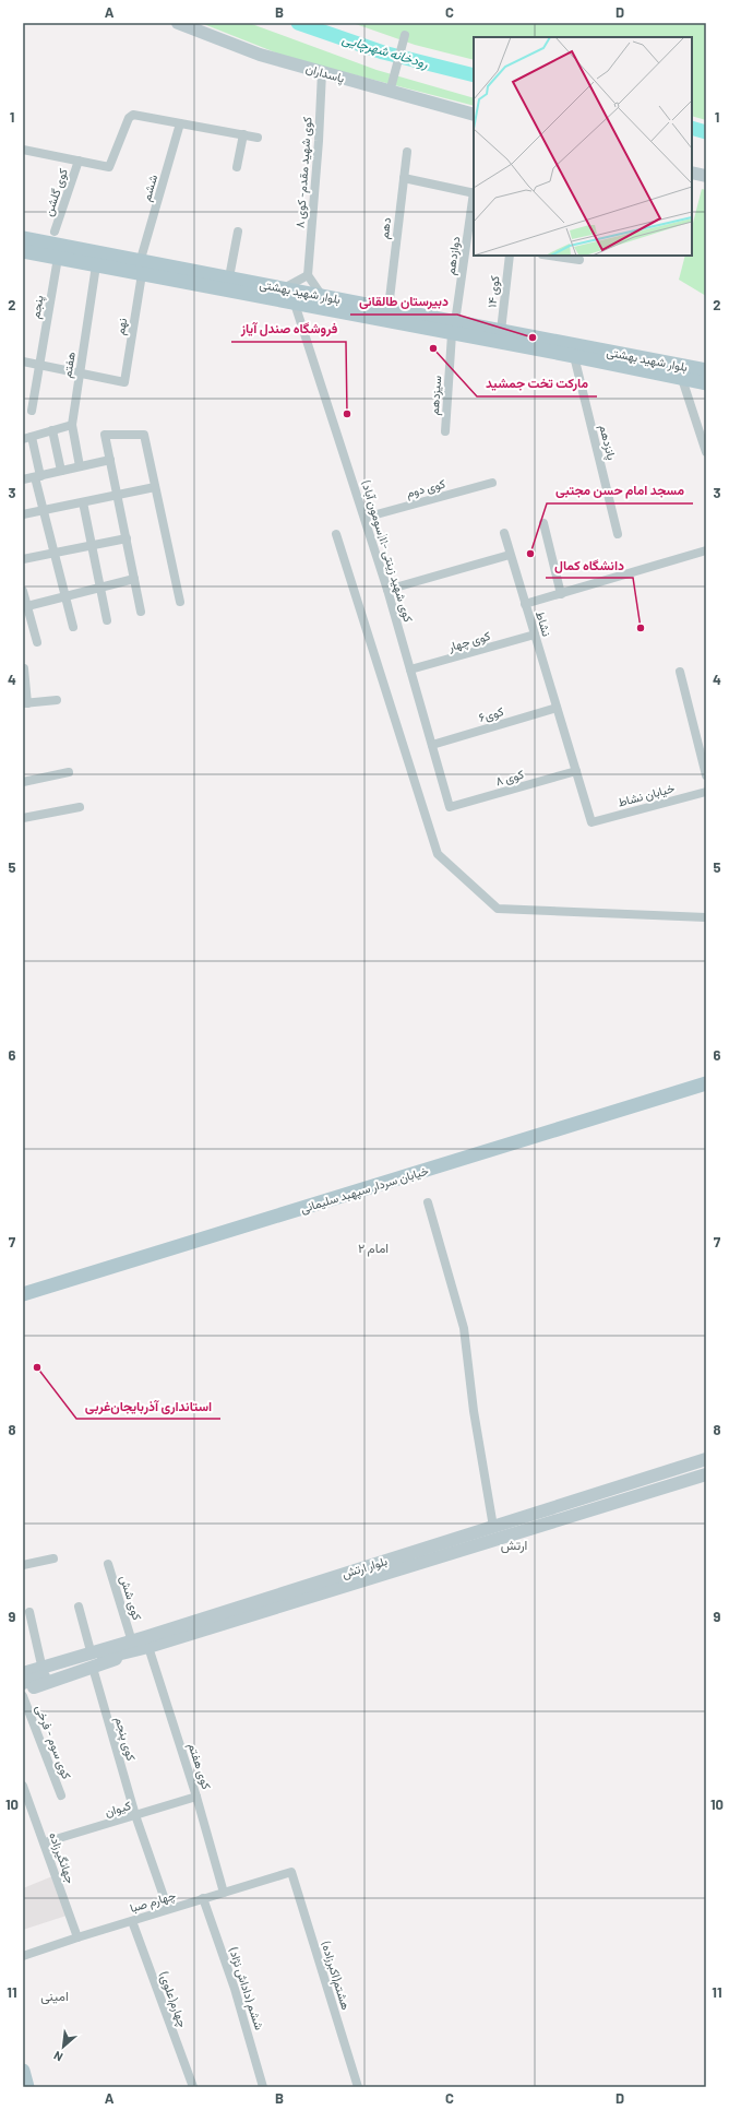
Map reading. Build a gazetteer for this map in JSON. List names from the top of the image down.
{
  "streets": {
    "main road": [
      "پاسداران",
      "بلوار شهید بهشتی",
      "خیابان سردار سپهبد سلیمانی",
      "بلوار ارتش"
    ],
    "street": [
      "کوی شهید مقدم- کوی ۸",
      "ششم",
      "کوی گلشن",
      "دهم",
      "دوازدهم",
      "کوی ۱۴",
      "پنجم",
      "نهم",
      "هفتم",
      "سیزدهم",
      "پانزدهم",
      "کوی دوم",
      "کوی شهید زینتی -۱۱(سومون آباد)",
      "نشاط",
      "کوی چهار",
      "کوی۶",
      "کوی ۸",
      "خیابان نشاط",
      "کوی شش",
      "کوی پنجم",
      "کوی سوم - فرخی",
      "کوی هفتم",
      "کیوان",
      "جهانگیرزاده",
      "چهارم صبا",
      "هشتم(اکبرزاده)",
      "ششم (داداش نژاد)",
      "چهارم(علوی)"
    ]
  },
  "crossings": [
    ["پاسداران", "کوی شهید مقدم- کوی ۸"],
    ["ششم", "بلوار شهید بهشتی"],
    ["دهم", "بلوار شهید بهشتی"],
    ["دوازدهم", "بلوار شهید بهشتی"],
    ["دوازدهم", "سیزدهم"],
    ["بلوار شهید بهشتی", "کوی ۱۴"],
    ["بلوار شهید بهشتی", "پنجم"],
    ["بلوار شهید بهشتی", "نهم"],
    ["بلوار شهید بهشتی", "هفتم"],
    ["بلوار شهید بهشتی", "سیزدهم"],
    ["بلوار شهید بهشتی", "پانزدهم"],
    ["بلوار شهید بهشتی", "کوی شهید زینتی -۱۱(سومون آباد)"],
    ["نهم", "هفتم"],
    ["کوی دوم", "کوی شهید زینتی -۱۱(سومون آباد)"],
    ["کوی شهید زینتی -۱۱(سومون آباد)", "کوی چهار"],
    ["کوی شهید زینتی -۱۱(سومون آباد)", "کوی۶"],
    ["کوی شهید زینتی -۱۱(سومون آباد)", "کوی ۸"],
    ["نشاط", "کوی چهار"],
    ["نشاط", "کوی۶"],
    ["نشاط", "کوی ۸"],
    ["نشاط", "خیابان نشاط"],
    ["بلوار ارتش", "کوی هفتم"],
    ["کوی پنجم", "کیوان"],
    ["کوی پنجم", "چهارم صبا"],
    ["کوی هفتم", "کیوان"],
    ["کوی هفتم", "چهارم صبا"],
    ["کیوان", "جهانگیرزاده"],
    ["جهانگیرزاده", "چهارم صبا"],
    ["چهارم صبا", "هشتم(اکبرزاده)"],
    ["چهارم صبا", "ششم (داداش نژاد)"],
    ["چهارم صبا", "چهارم(علوی)"]
  ],
  "districts": ["امام ۲", "ارتش", "امینی"],
  "water": ["رودخانه شهرچایی"],
  "places": [
    "دبیرستان طالقانی",
    "مارکت تخت جمشید",
    "فروشگاه صندل آیاز",
    "مسجد امام حسن مجتبی",
    "دانشگاه کمال",
    "استانداری آذربایجان‌غربی"
  ],
  "north": "bottom left",
  "grid": {
    "columns": [
      "A",
      "B",
      "C",
      "D"
    ],
    "rows": [
      "1",
      "2",
      "3",
      "4",
      "5",
      "6",
      "7",
      "8",
      "9",
      "10",
      "11"
    ]
  }
}
